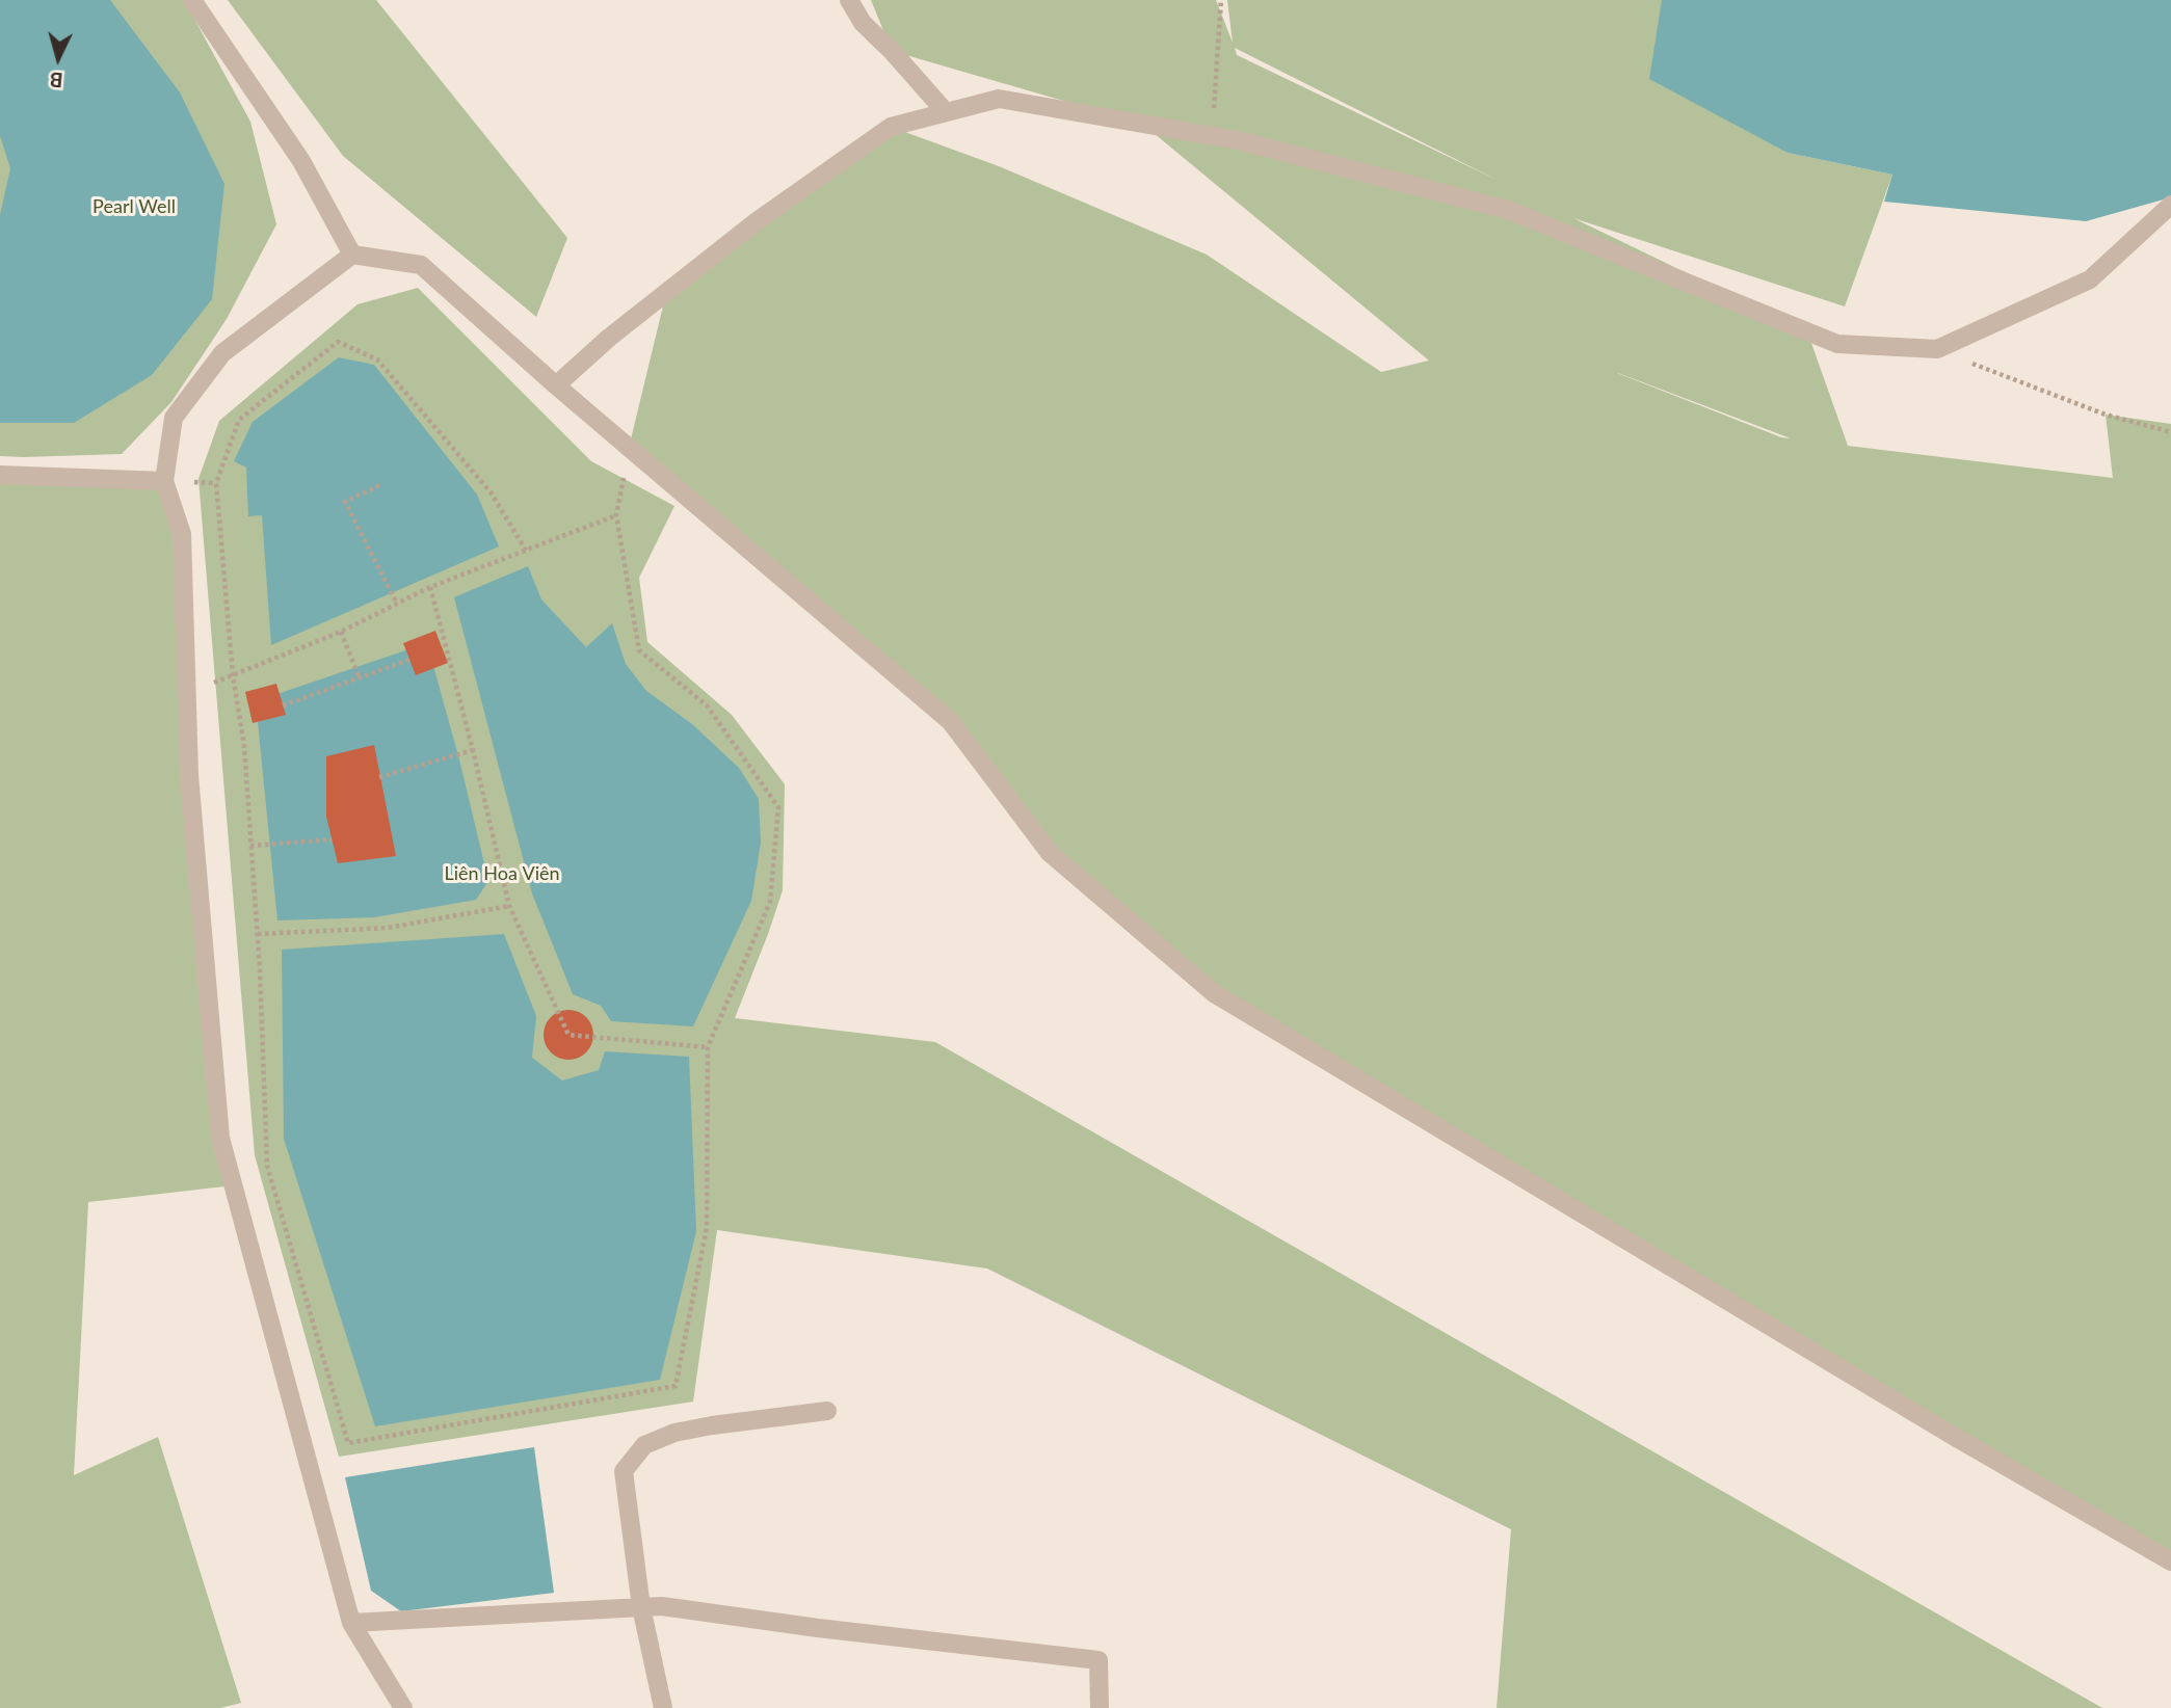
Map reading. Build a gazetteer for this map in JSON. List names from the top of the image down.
{
  "parks": ["Pearl Well", "Liên Hoa Viên"],
  "north": "bottom"
}
